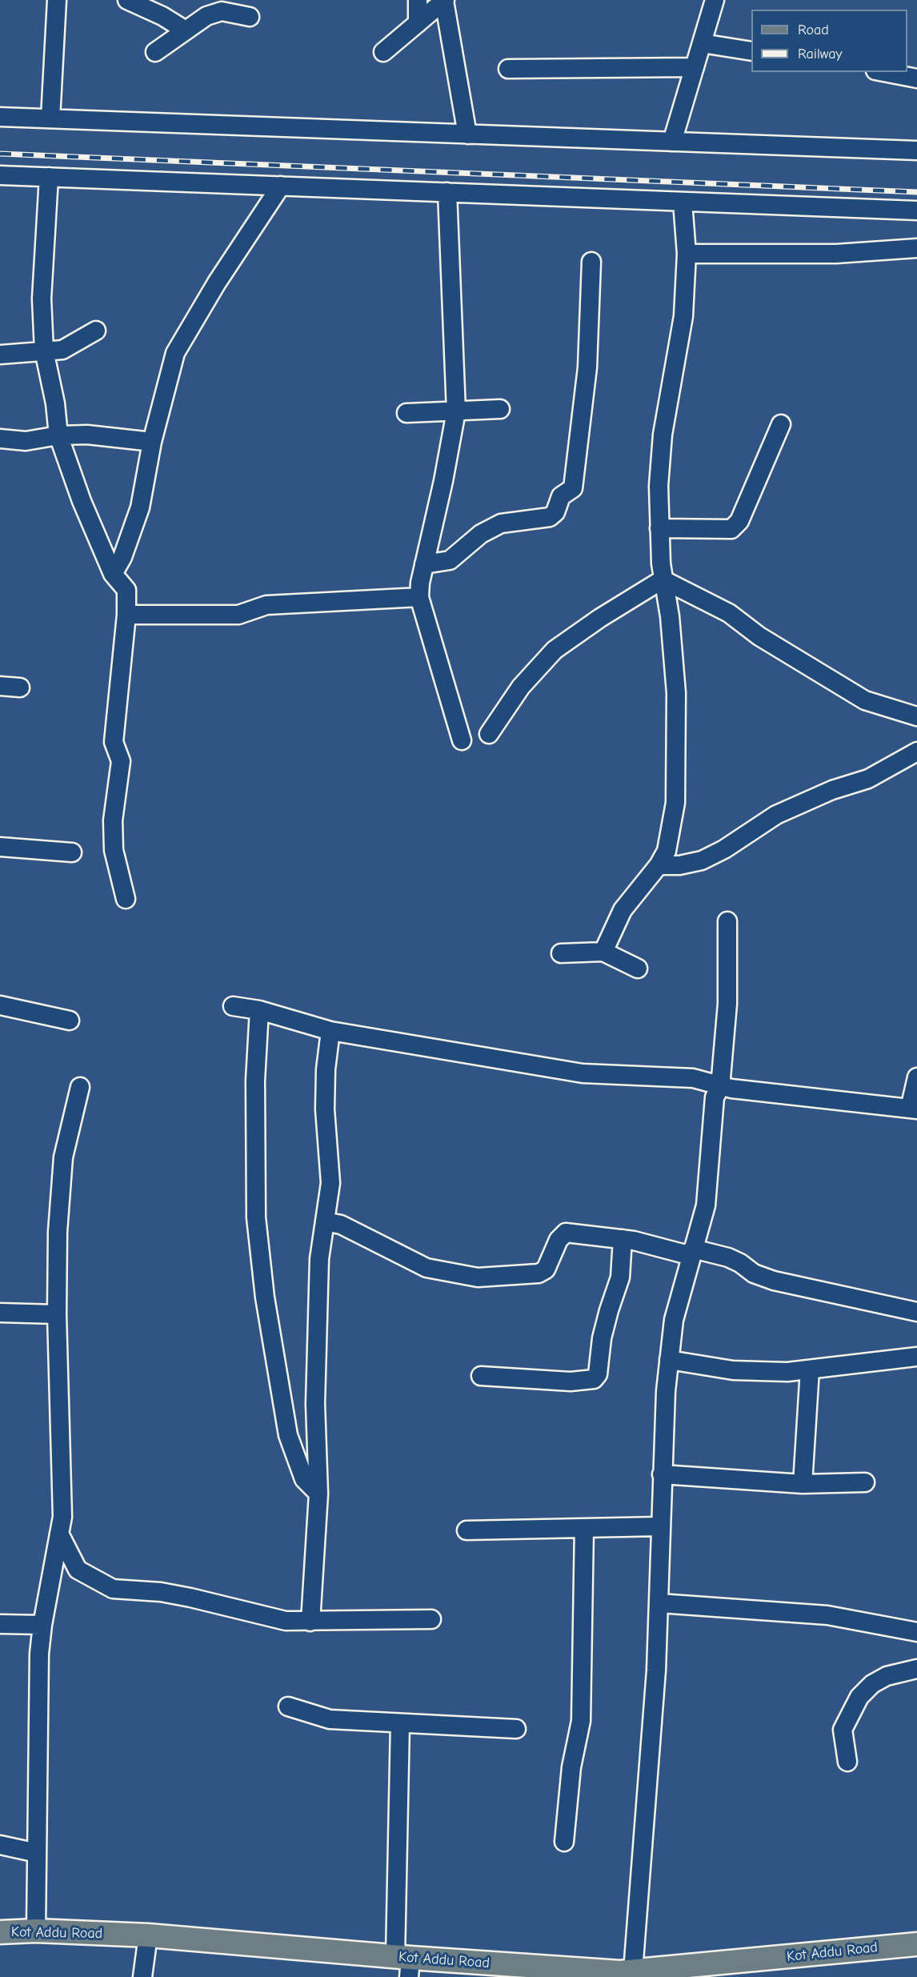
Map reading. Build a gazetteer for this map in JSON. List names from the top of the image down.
{
  "streets": {
    "main road": ["Kot Addu Road"]
  },
  "legend": ["Road", "Railway"]
}
